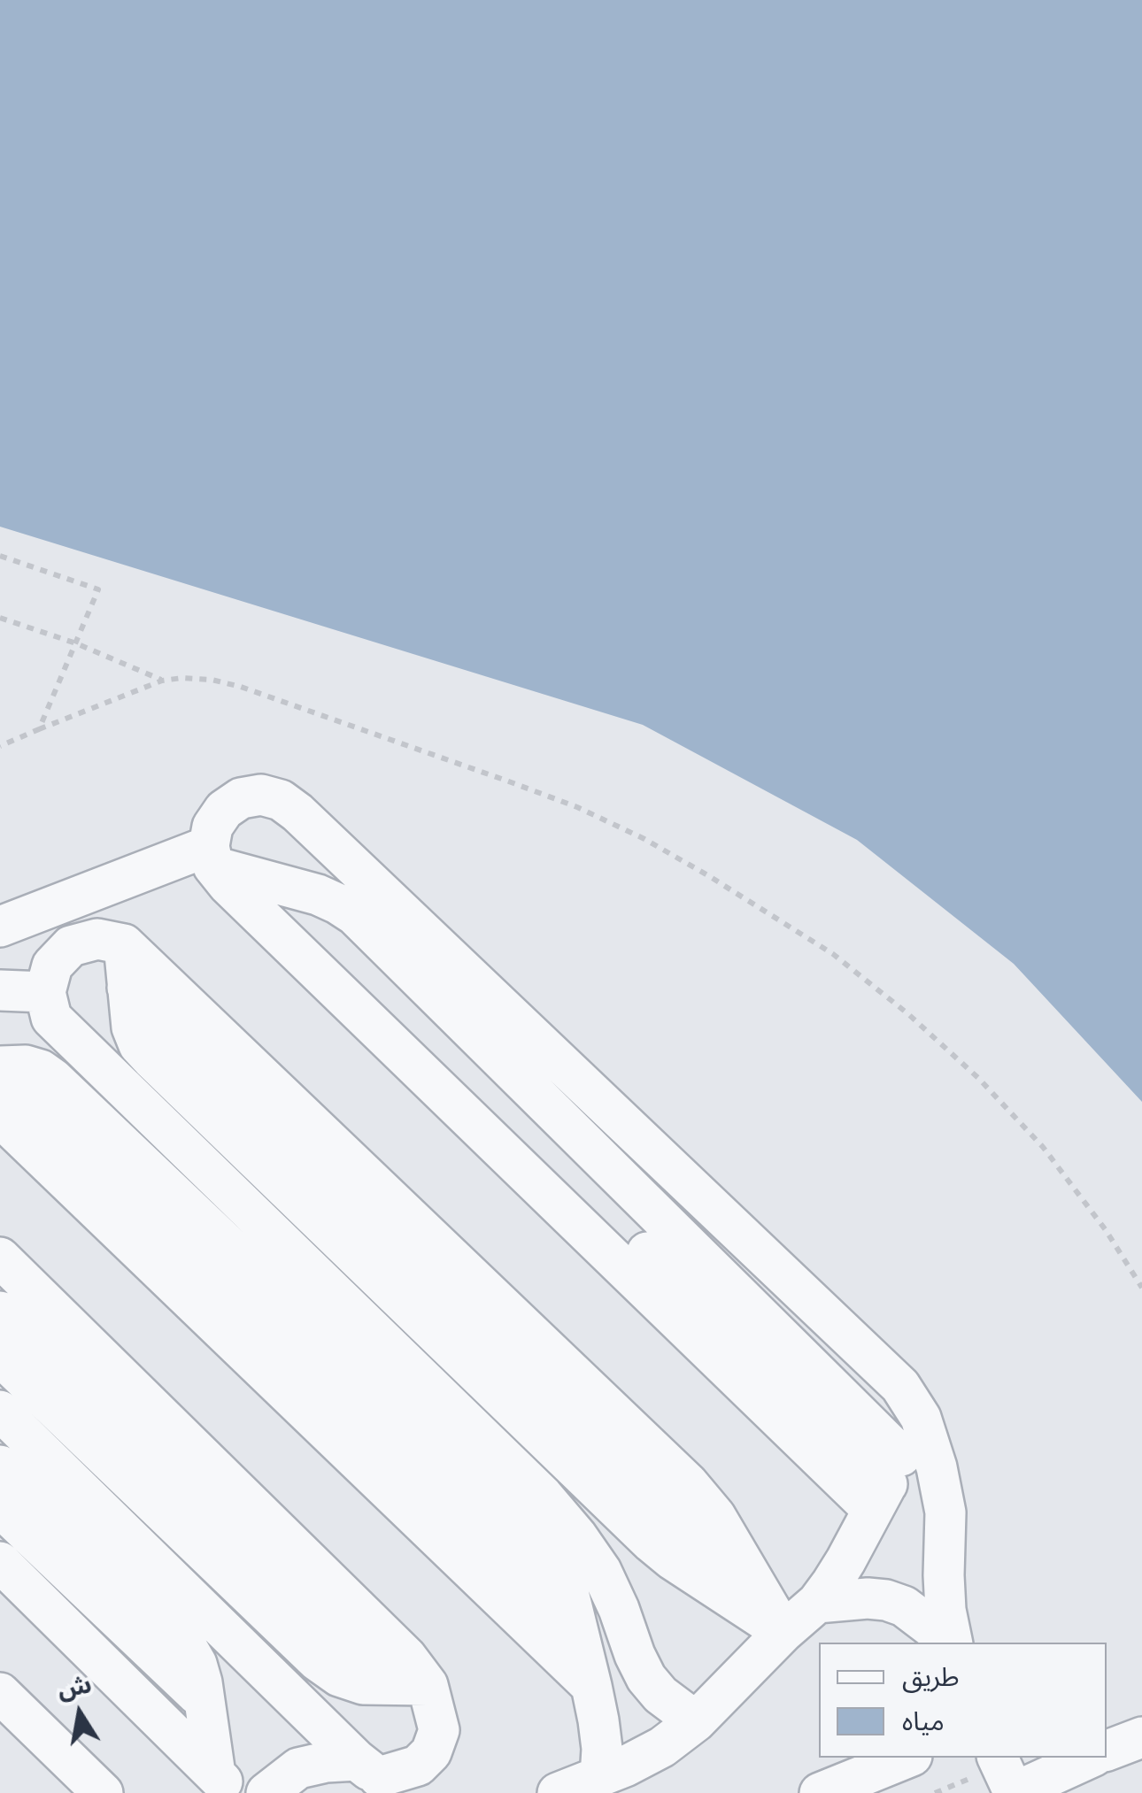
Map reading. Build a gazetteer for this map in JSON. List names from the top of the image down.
{
  "legend": ["طريق", "مياه"],
  "north": "top"
}
